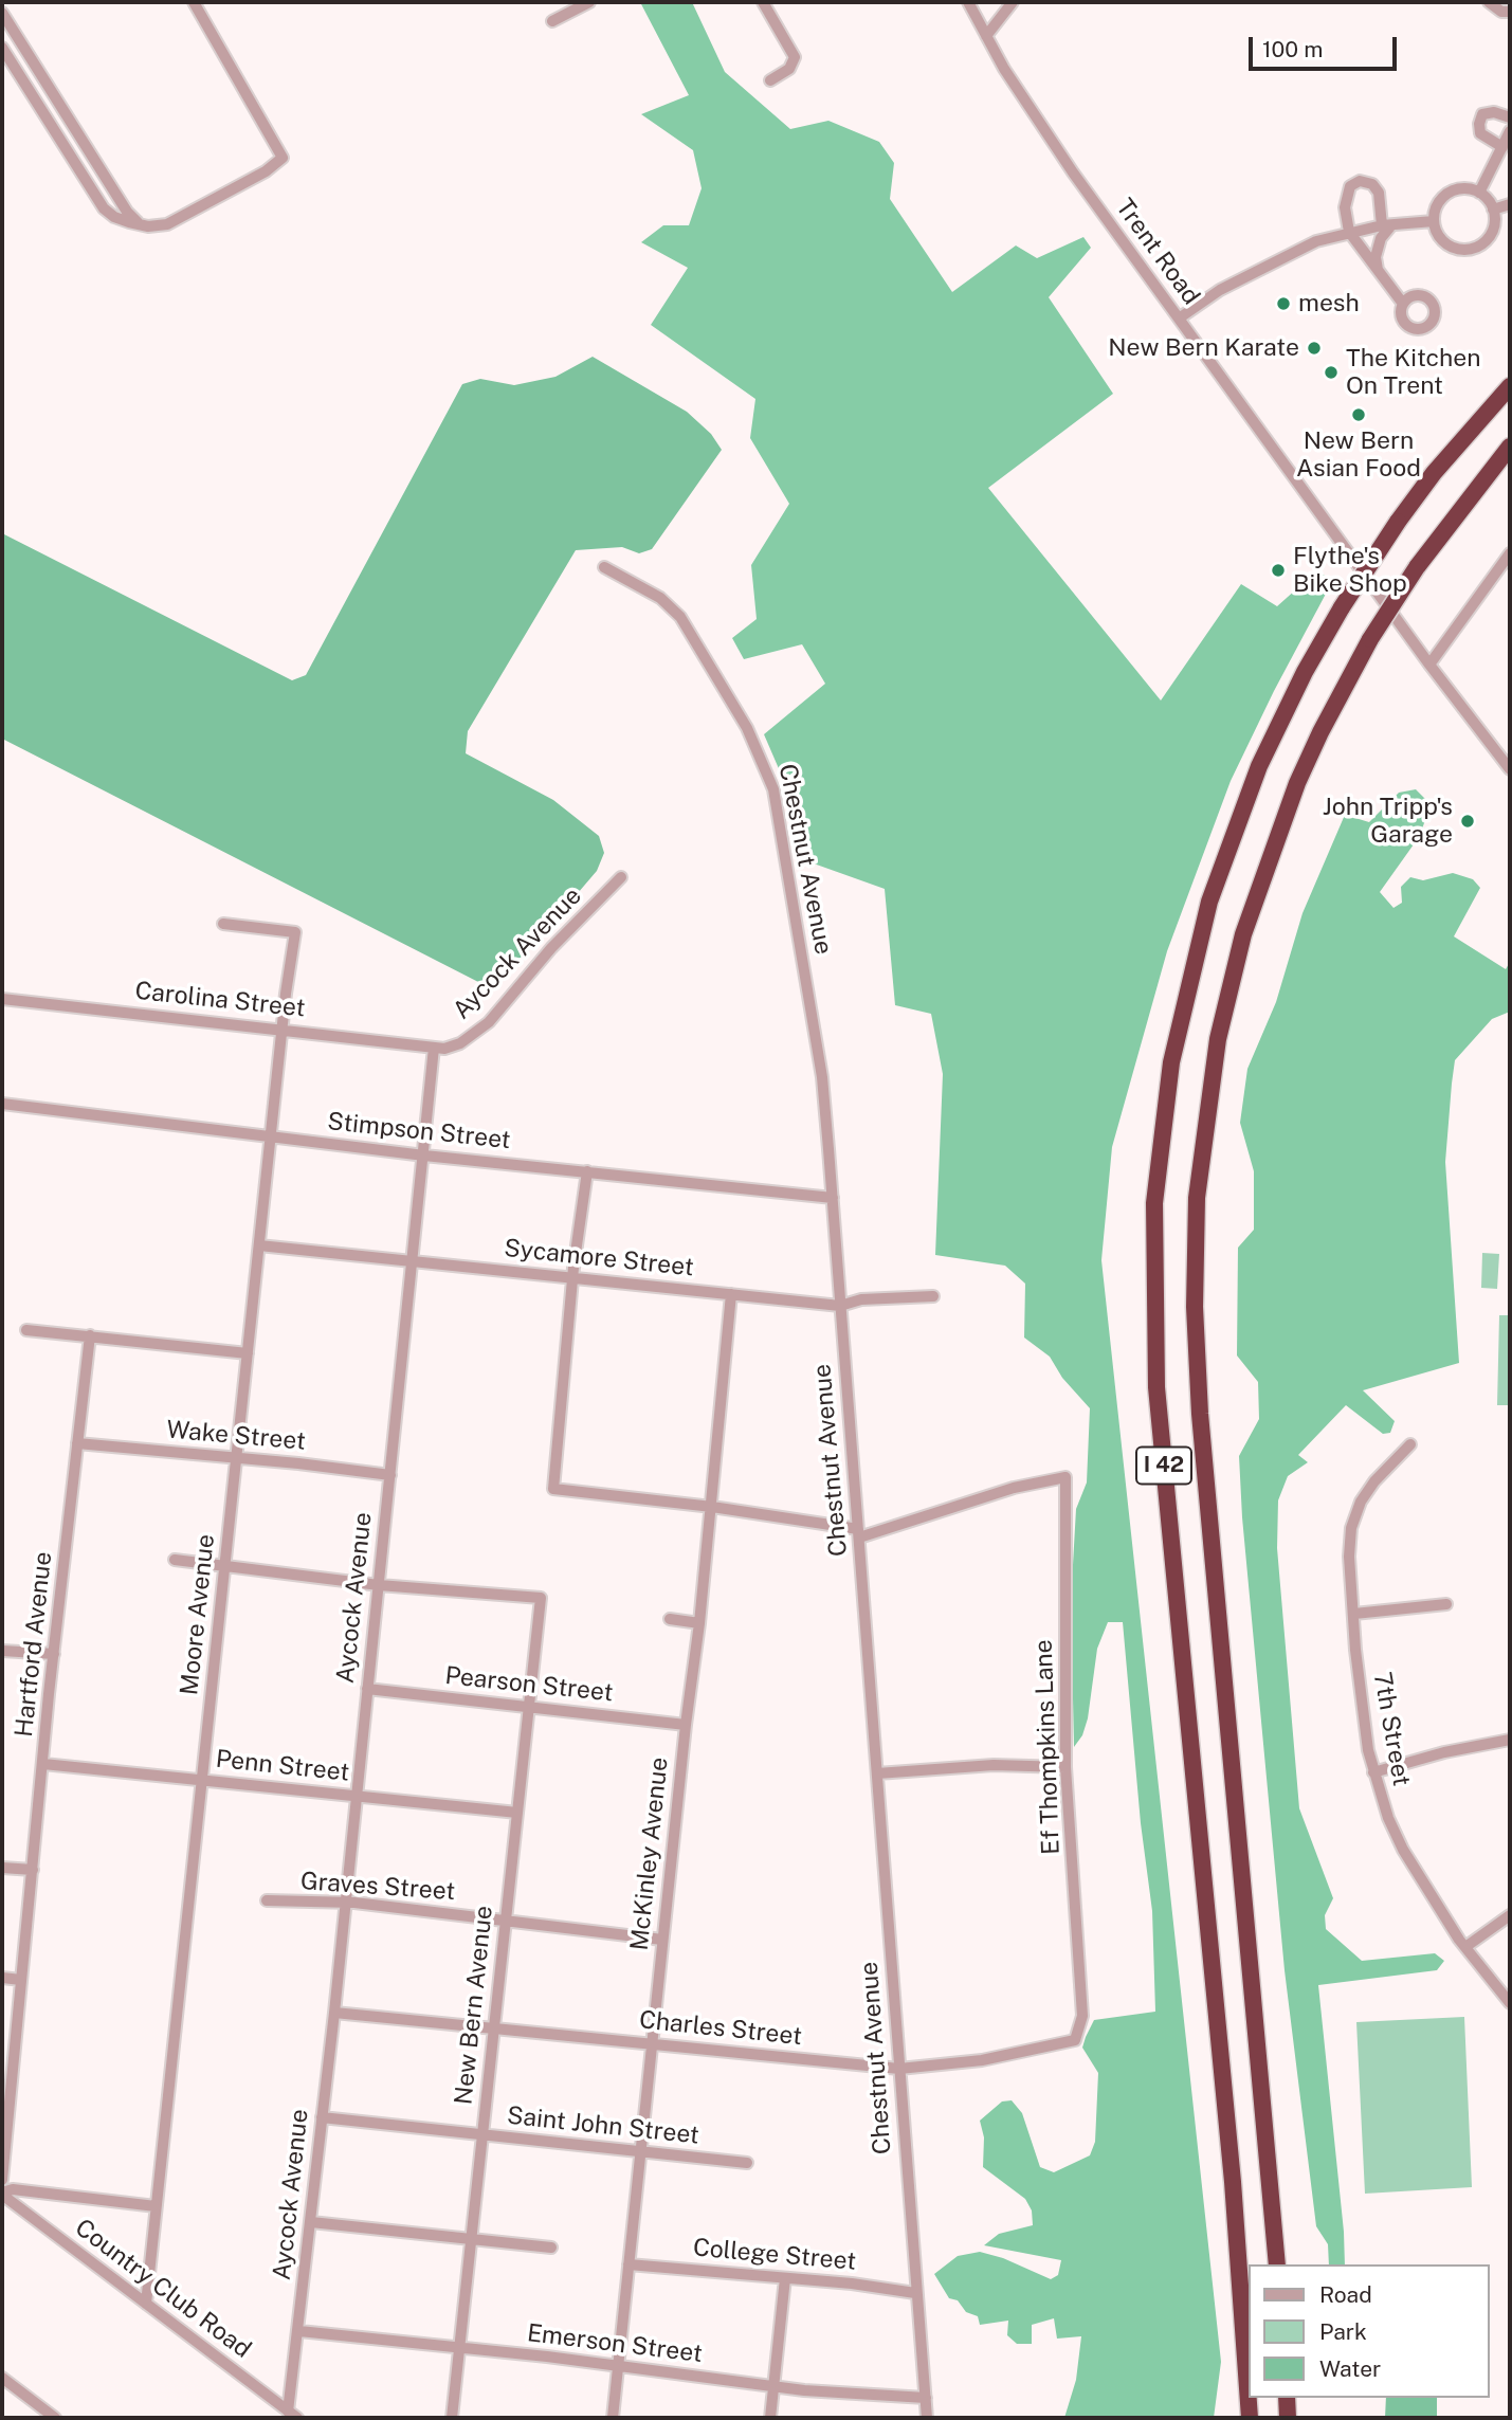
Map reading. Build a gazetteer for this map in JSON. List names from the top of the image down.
{
  "streets": {
    "highway": ["I 42"],
    "street": [
      "Trent Road",
      "Chestnut Avenue",
      "Aycock Avenue",
      "Carolina Street",
      "Stimpson Street",
      "Sycamore Street",
      "Wake Street",
      "Moore Avenue",
      "Hartford Avenue",
      "Pearson Street",
      "7th Street",
      "Ef Thompkins Lane",
      "Penn Street",
      "McKinley Avenue",
      "Graves Street",
      "New Bern Avenue",
      "Charles Street",
      "Saint John Street",
      "College Street",
      "Country Club Road",
      "Emerson Street"
    ]
  },
  "crossings": [
    ["Chestnut Avenue", "Stimpson Street"],
    ["Chestnut Avenue", "Sycamore Street"],
    ["Chestnut Avenue", "Ef Thompkins Lane"],
    ["Chestnut Avenue", "Charles Street"],
    ["Chestnut Avenue", "College Street"],
    ["Chestnut Avenue", "Emerson Street"],
    ["Aycock Avenue", "Carolina Street"],
    ["Aycock Avenue", "Stimpson Street"],
    ["Aycock Avenue", "Sycamore Street"],
    ["Aycock Avenue", "Wake Street"],
    ["Aycock Avenue", "Pearson Street"],
    ["Aycock Avenue", "Penn Street"],
    ["Aycock Avenue", "Graves Street"],
    ["Aycock Avenue", "New Bern Avenue"],
    ["Aycock Avenue", "Charles Street"],
    ["Aycock Avenue", "Saint John Street"],
    ["Aycock Avenue", "Country Club Road"],
    ["Aycock Avenue", "Emerson Street"],
    ["Carolina Street", "Moore Avenue"],
    ["Stimpson Street", "Moore Avenue"],
    ["Sycamore Street", "Moore Avenue"],
    ["Sycamore Street", "McKinley Avenue"],
    ["Wake Street", "Moore Avenue"],
    ["Wake Street", "Hartford Avenue"],
    ["Moore Avenue", "Penn Street"],
    ["Moore Avenue", "Country Club Road"],
    ["Hartford Avenue", "Penn Street"],
    ["Pearson Street", "McKinley Avenue"],
    ["Pearson Street", "New Bern Avenue"],
    ["Ef Thompkins Lane", "Charles Street"],
    ["Penn Street", "New Bern Avenue"],
    ["McKinley Avenue", "Graves Street"],
    ["McKinley Avenue", "Charles Street"],
    ["McKinley Avenue", "Saint John Street"],
    ["McKinley Avenue", "College Street"],
    ["McKinley Avenue", "Emerson Street"],
    ["Graves Street", "New Bern Avenue"],
    ["New Bern Avenue", "Charles Street"],
    ["New Bern Avenue", "Saint John Street"],
    ["New Bern Avenue", "Emerson Street"]
  ],
  "places": [
    "mesh",
    "New Bern Karate",
    "The Kitchen On Trent",
    "New Bern Asian Food",
    "Flythe's Bike Shop",
    "John Tripp's Garage"
  ],
  "legend": ["Road", "Park", "Water"],
  "scale_bar": "100 m"
}
